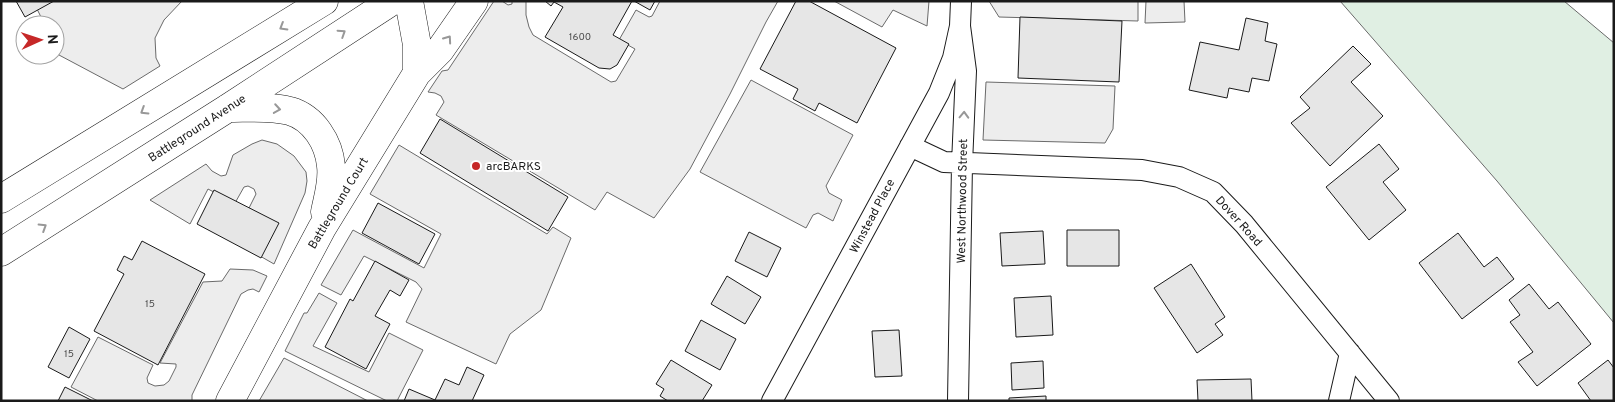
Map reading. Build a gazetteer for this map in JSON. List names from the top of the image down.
{
  "streets": {
    "main road": ["Battleground Avenue", "Battleground Court"],
    "street": ["West Northwood Street", "Winstead Place", "Dover Road"]
  },
  "crossings": [
    ["West Northwood Street", "Winstead Place"],
    ["West Northwood Street", "Dover Road"],
    ["Winstead Place", "Dover Road"]
  ],
  "places": ["arcBARKS"],
  "house_numbers": ["1600", "15", "15"],
  "north": "right"
}
